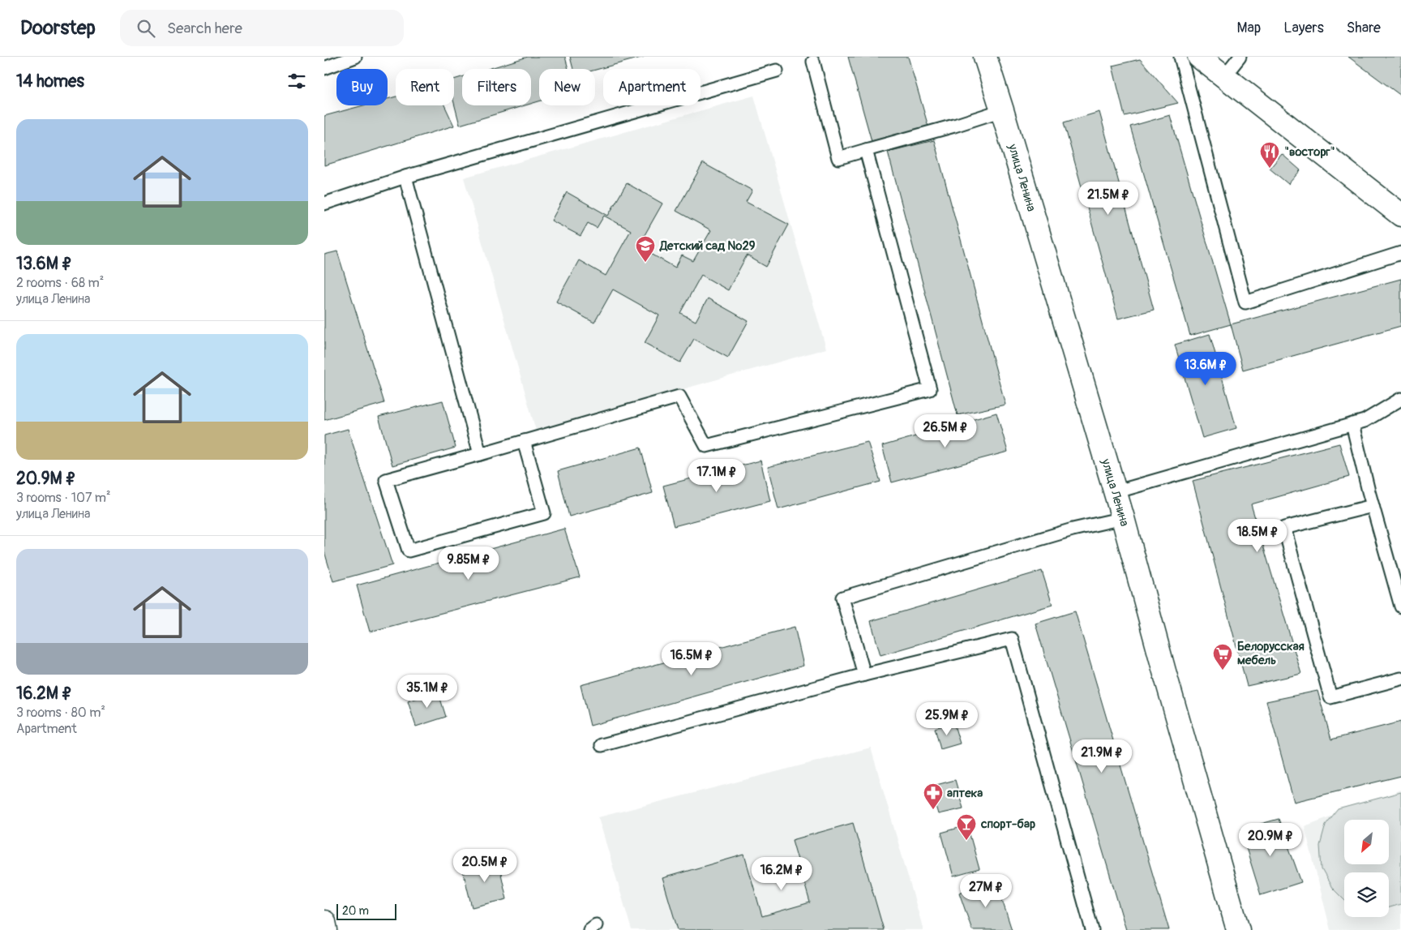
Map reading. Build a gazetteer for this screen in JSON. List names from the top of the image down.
{
  "streets": {
    "street": ["улица Ленина"]
  },
  "places": {
    "restaurant": ["\"восторг\""],
    "school or university": ["Детский сад №29"],
    "supermarket": ["Белорусская мебель"],
    "pharmacy": ["аптека"],
    "bar": ["спорт-бар"]
  },
  "scale_bar": "20 m",
  "north": "bottom left",
  "page": {
    "header": "Doorstep",
    "search": "Search here",
    "nav": ["Map", "Layers", "Share"],
    "heading": "14 homes",
    "chip": [
      "Buy",
      "Rent",
      "Filters",
      "New",
      "Apartment"
    ],
    "list": [
      {
        "name": "13.6M ₽",
        "note": "2 rooms · 68 m² · улица Ленина"
      },
      {
        "name": "20.9M ₽",
        "note": "3 rooms · 107 m² · улица Ленина"
      },
      {
        "name": "16.2M ₽",
        "note": "3 rooms · 80 m² · Apartment"
      }
    ],
    "price": [
      "21.5M ₽",
      "13.6M ₽",
      "26.5M ₽",
      "17.1M ₽",
      "18.5M ₽",
      "9.85M ₽",
      "16.5M ₽",
      "35.1M ₽",
      "25.9M ₽",
      "21.9M ₽",
      "20.9M ₽",
      "20.5M ₽",
      "16.2M ₽",
      "27M ₽"
    ],
    "scale": "20 m"
  }
}
